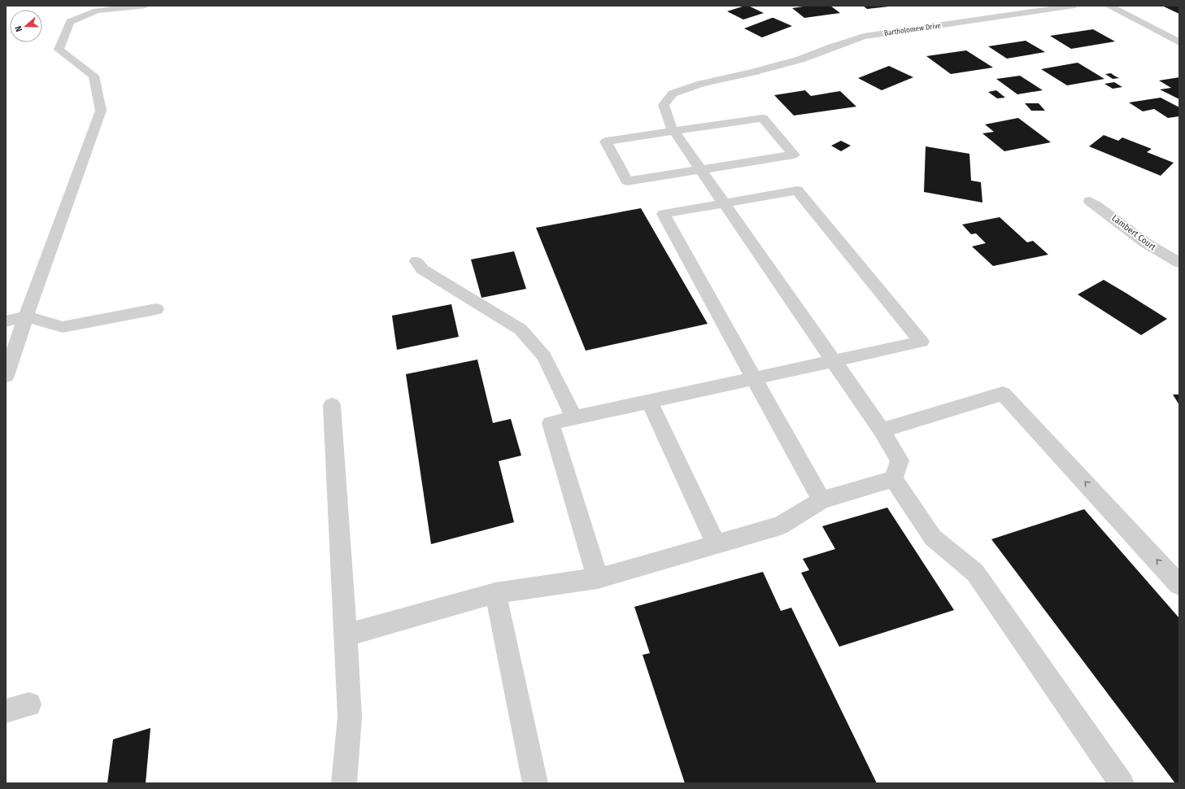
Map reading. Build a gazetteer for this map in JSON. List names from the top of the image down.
{
  "streets": {
    "street": ["Bartholomew Drive", "Lambert Court"]
  },
  "north": "left"
}
